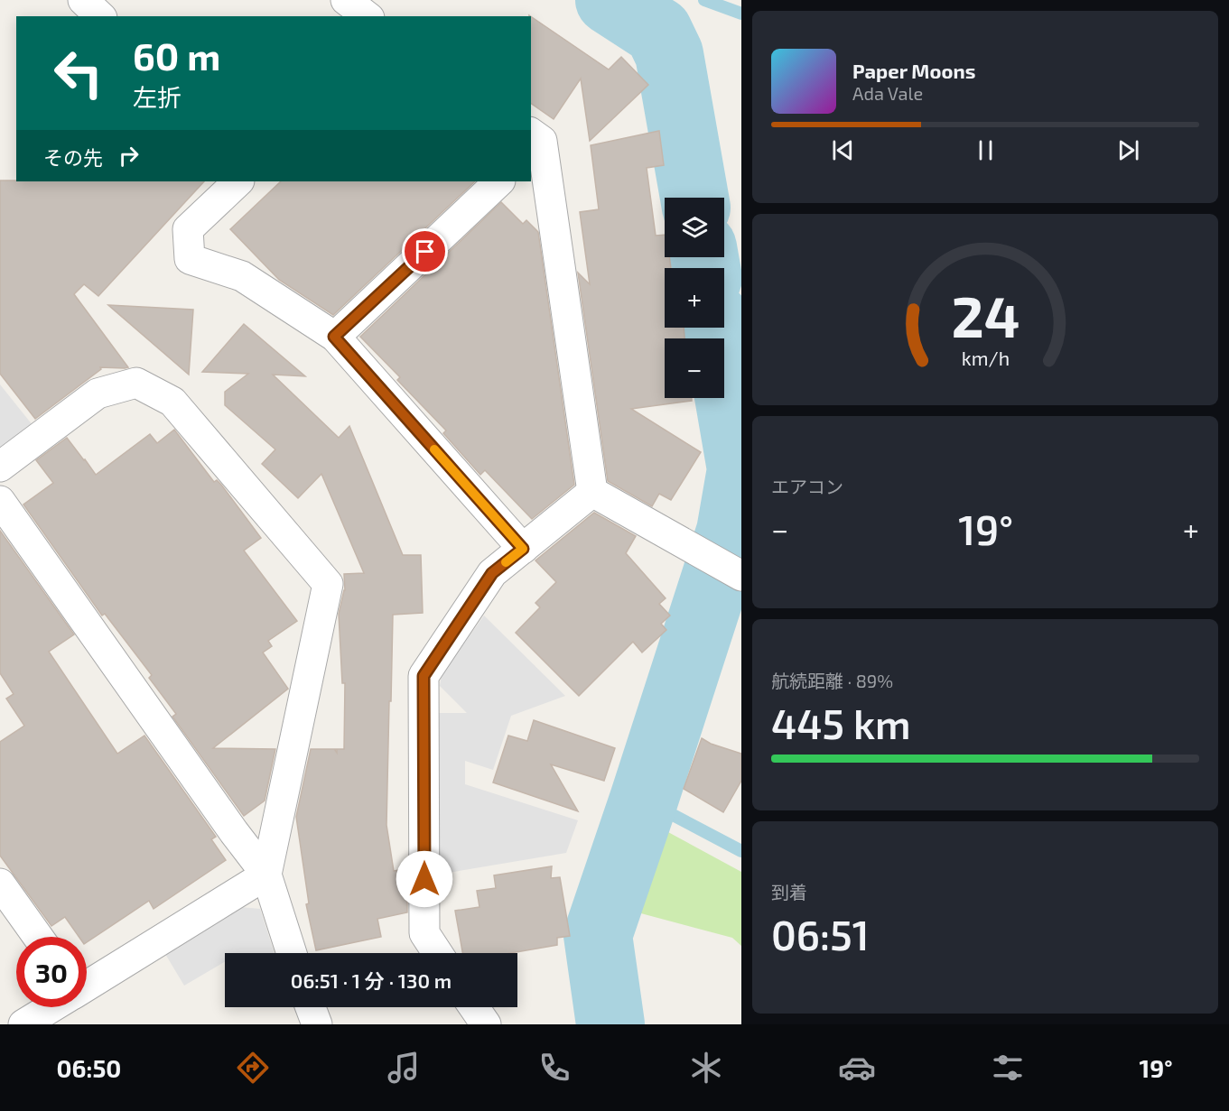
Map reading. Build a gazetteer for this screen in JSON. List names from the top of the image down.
{
  "page": {
    "turn": ["60 m", "左折"],
    "song": ["Paper Moons", "Ada Vale"],
    "then": "その先",
    "map_buttons": ["+", "−"],
    "tile": [
      "エアコン",
      ["航続距離 · 89%", "445 km"],
      ["到着", "06:51"]
    ],
    "heat": ["−", "19°", "+"],
    "limit": "30",
    "trip": "06:51 · 1 分 · 130 m",
    "tabs": ["06:50", "19°"],
    "gauge": ["24", "km/h"]
  }
}
